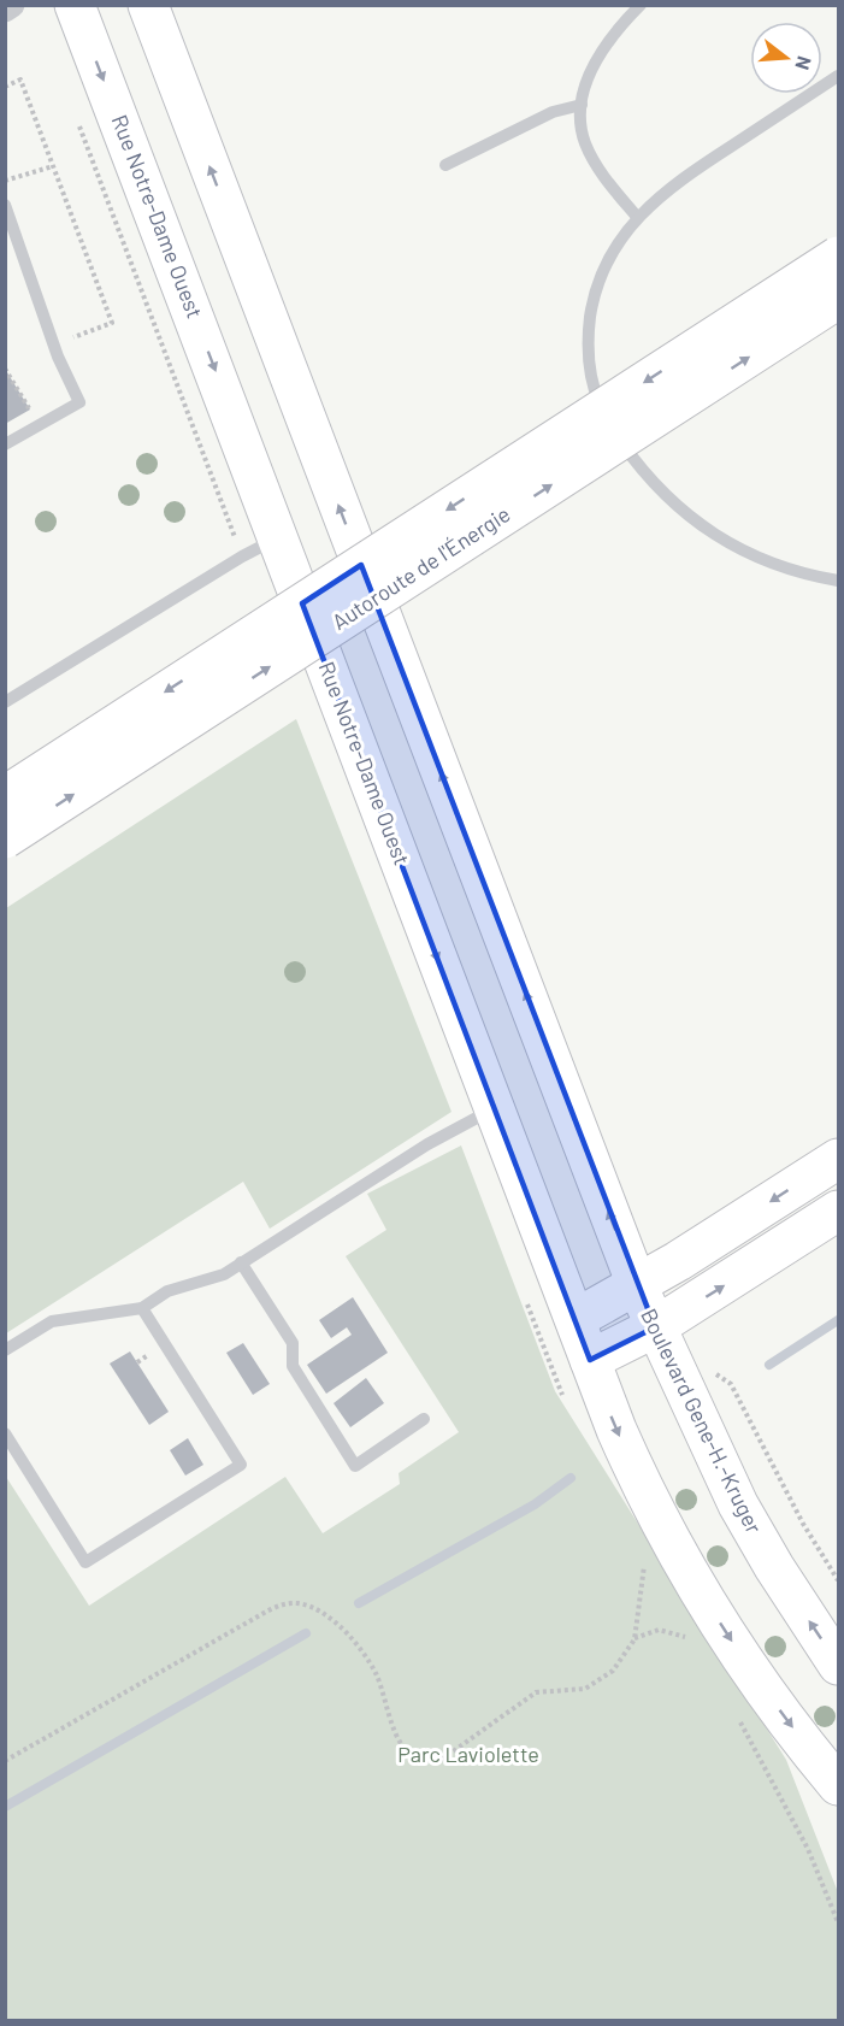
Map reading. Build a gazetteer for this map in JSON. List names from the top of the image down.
{
  "streets": {
    "main road": ["Rue Notre-Dame Ouest", "Autoroute de l'Énergie", "Boulevard Gene-H.-Kruger"]
  },
  "parks": ["Parc Laviolette"],
  "north": "right"
}
